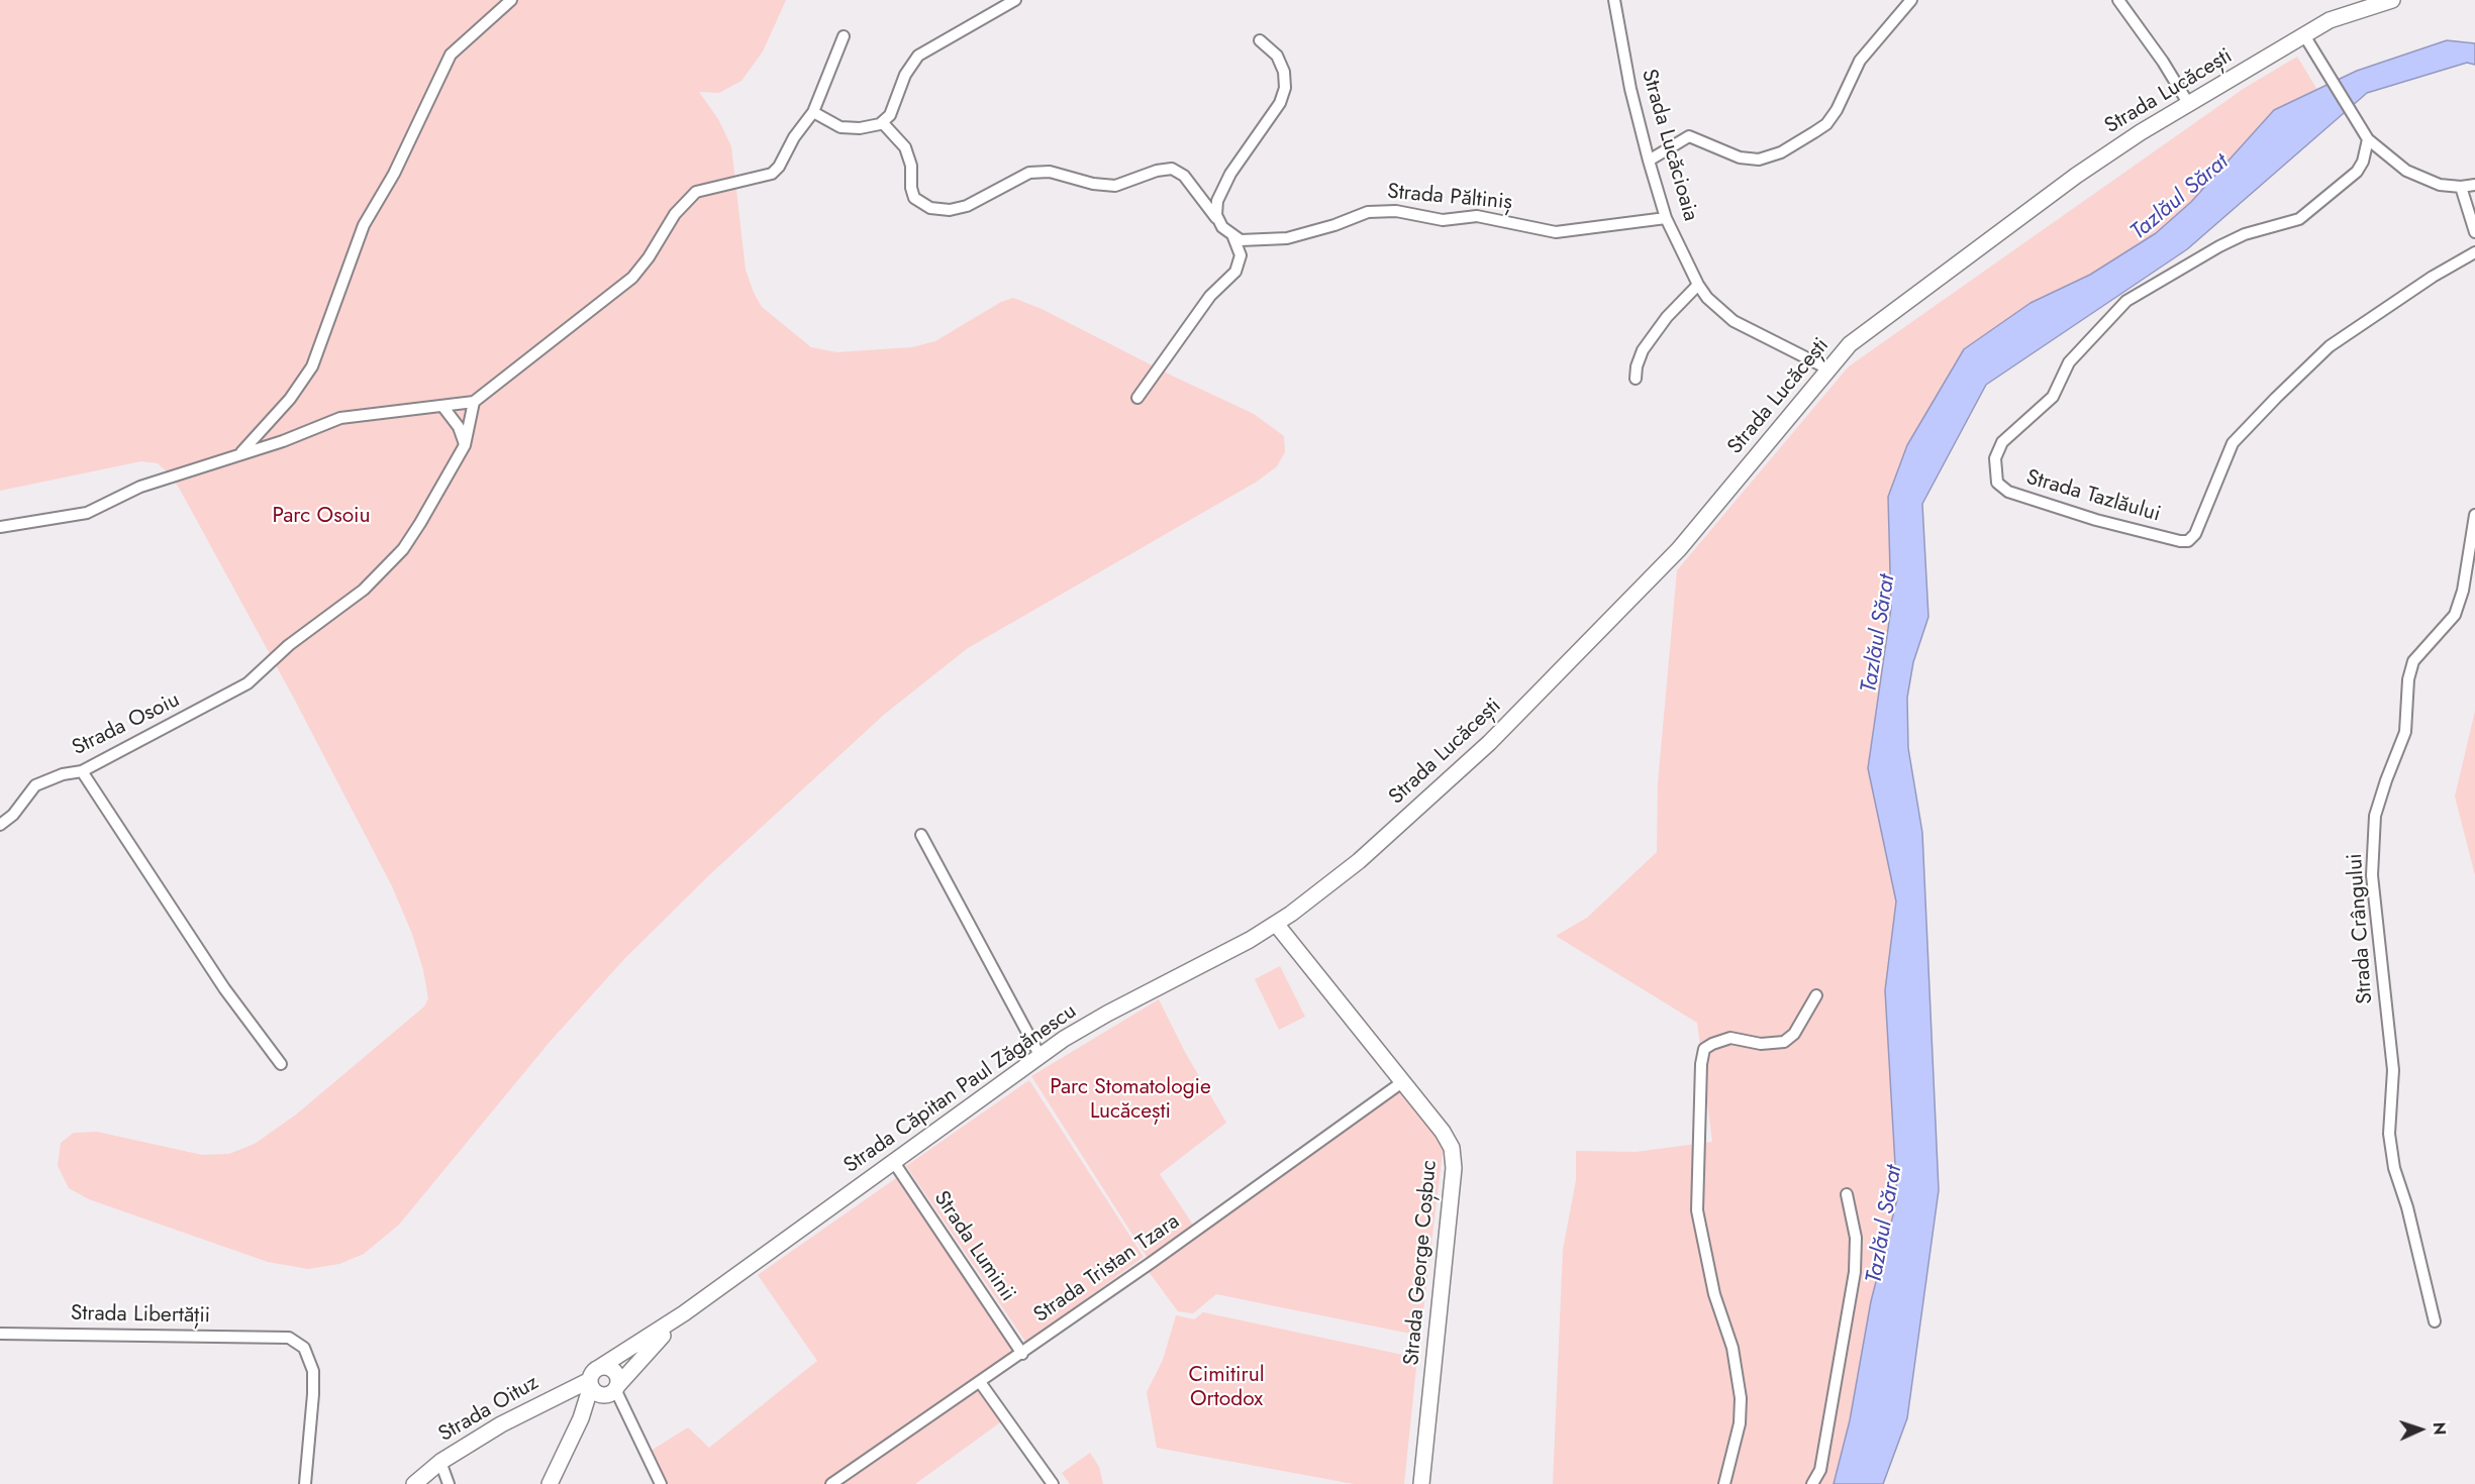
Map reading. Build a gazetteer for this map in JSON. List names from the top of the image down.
{
  "streets": {
    "main road": [
      "Strada Lucăcești",
      "Strada Căpitan Paul Zăgănescu",
      "Strada George Coșbuc",
      "Strada Oituz"
    ],
    "street": [
      "Strada Lucăcioaia",
      "Strada Păltiniș",
      "Strada Tazlăului",
      "Strada Osoiu",
      "Strada Crângului",
      "Strada Luminii",
      "Strada Tristan Tzara",
      "Strada Libertății"
    ]
  },
  "crossings": [
    ["Strada Lucăcești", "Strada Lucăcioaia"],
    ["Strada Lucăcești", "Strada Căpitan Paul Zăgănescu"],
    ["Strada Lucăcești", "Strada George Coșbuc"],
    ["Strada Lucăcioaia", "Strada Păltiniș"],
    ["Strada Căpitan Paul Zăgănescu", "Strada Luminii"],
    ["Strada Căpitan Paul Zăgănescu", "Strada George Coșbuc"],
    ["Strada Căpitan Paul Zăgănescu", "Strada Oituz"],
    ["Strada Luminii", "Strada Tristan Tzara"],
    ["Strada George Coșbuc", "Strada Tristan Tzara"]
  ],
  "water": ["Tazlăul Sărat"],
  "parks": ["Parc Osoiu", "Parc Stomatologie Lucăcești", "Cimitirul Ortodox"],
  "north": "right"
}
